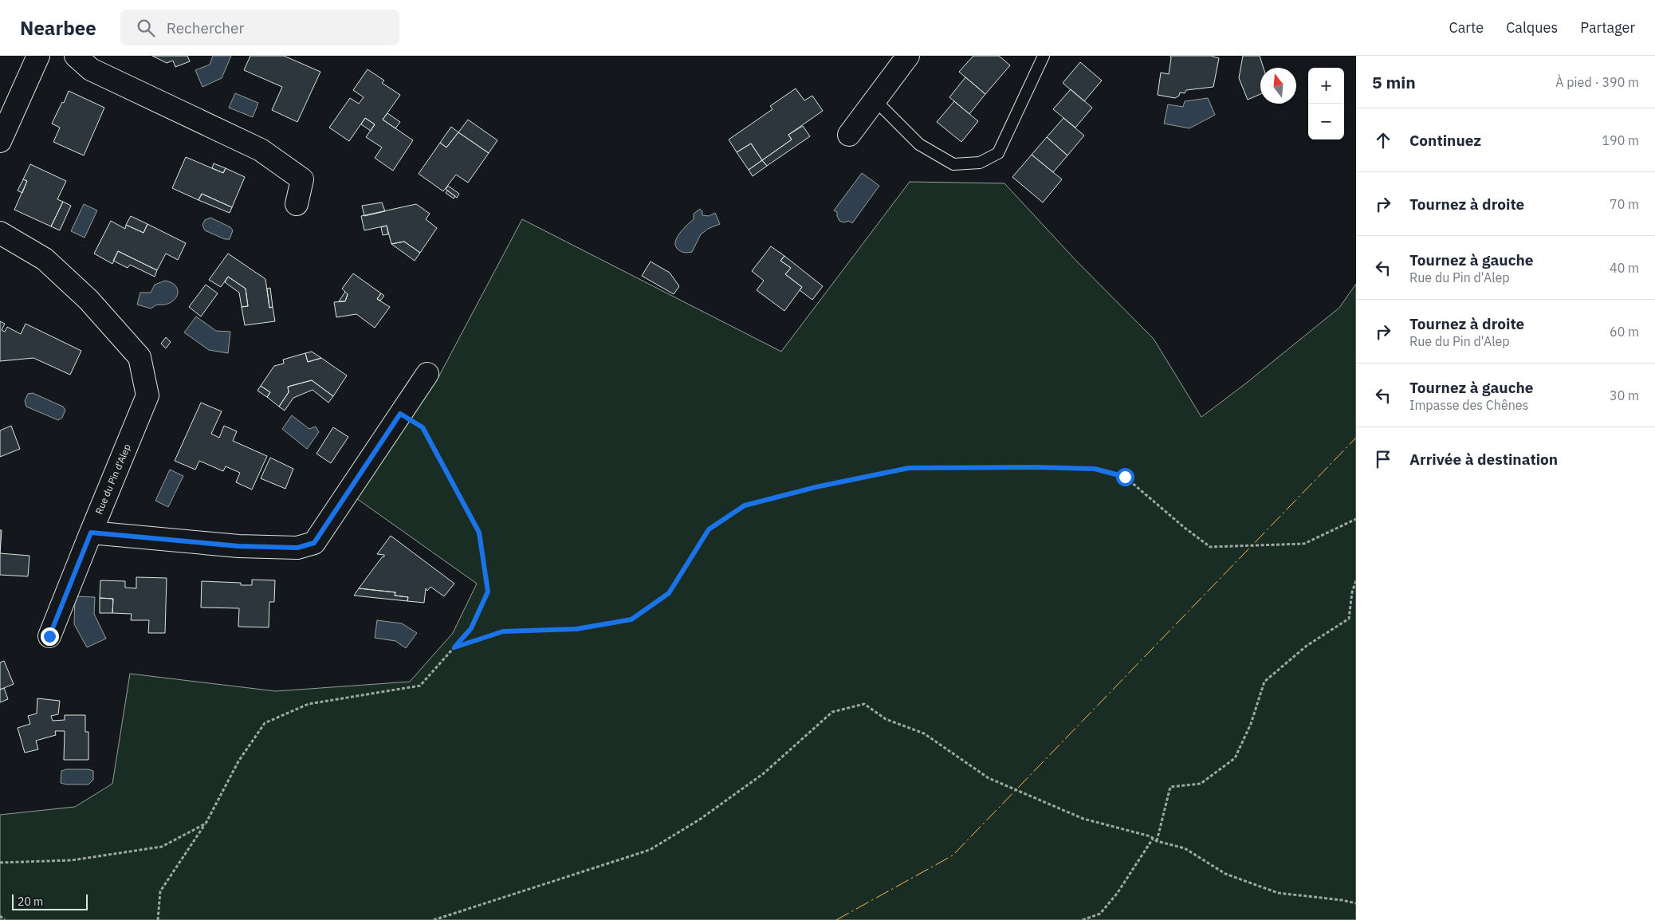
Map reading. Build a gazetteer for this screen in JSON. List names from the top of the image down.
{
  "streets": {
    "street": ["Rue du Pin d'Alep"]
  },
  "scale_bar": "20 m",
  "north": "top",
  "page": {
    "header": "Nearbee",
    "search": "Rechercher",
    "nav": ["Carte", "Calques", "Partager"],
    "heading": ["5 min", "À pied · 390 m"],
    "map_buttons": ["+", "−"],
    "list": [
      ["Continuez", "190 m"],
      ["Tournez à droite", "70 m"],
      ["Tournez à gauche", "Rue du Pin d'Alep", "40 m"],
      ["Tournez à droite", "Rue du Pin d'Alep", "60 m"],
      ["Tournez à gauche", "Impasse des Chênes", "30 m"],
      "Arrivée à destination"
    ],
    "scale": "20 m"
  }
}
